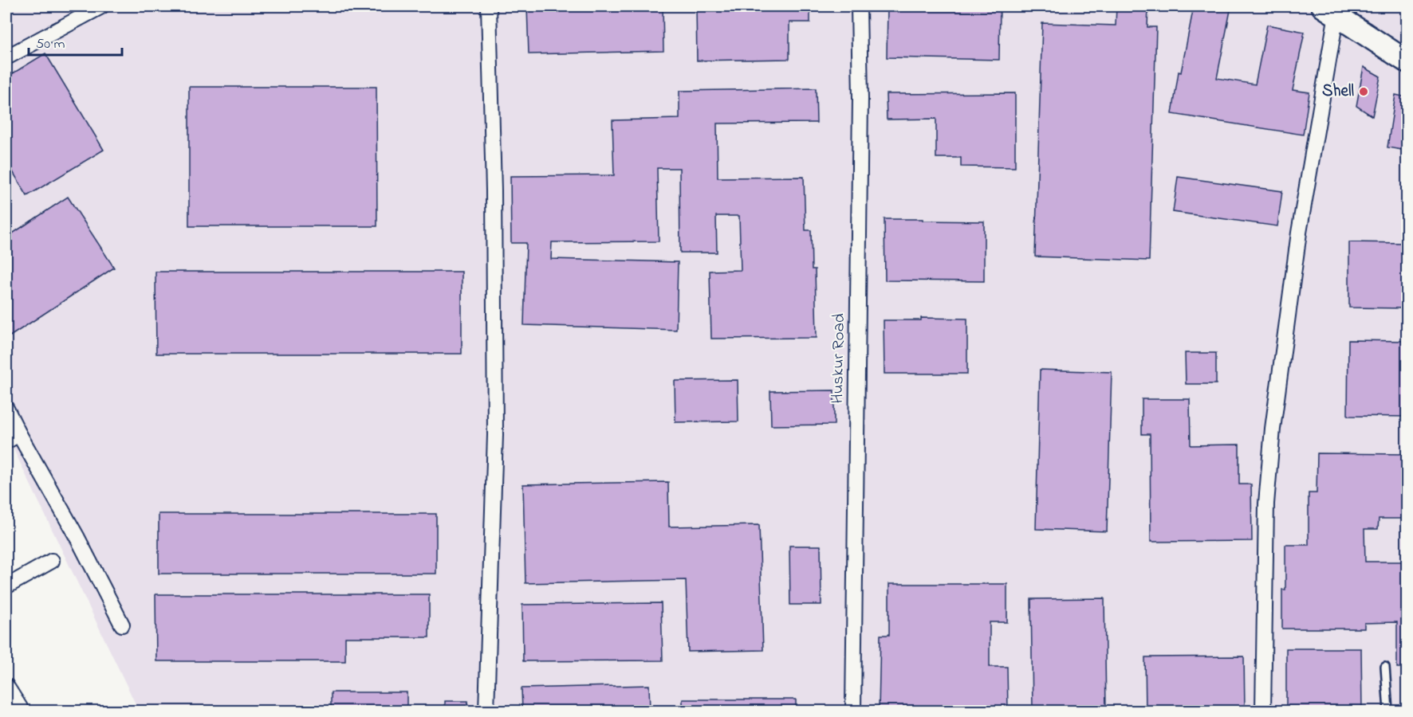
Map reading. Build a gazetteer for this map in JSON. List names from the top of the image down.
{
  "streets": {
    "street": ["Huskur Road"]
  },
  "places": ["Shell"],
  "scale_bar": "50 m"
}
